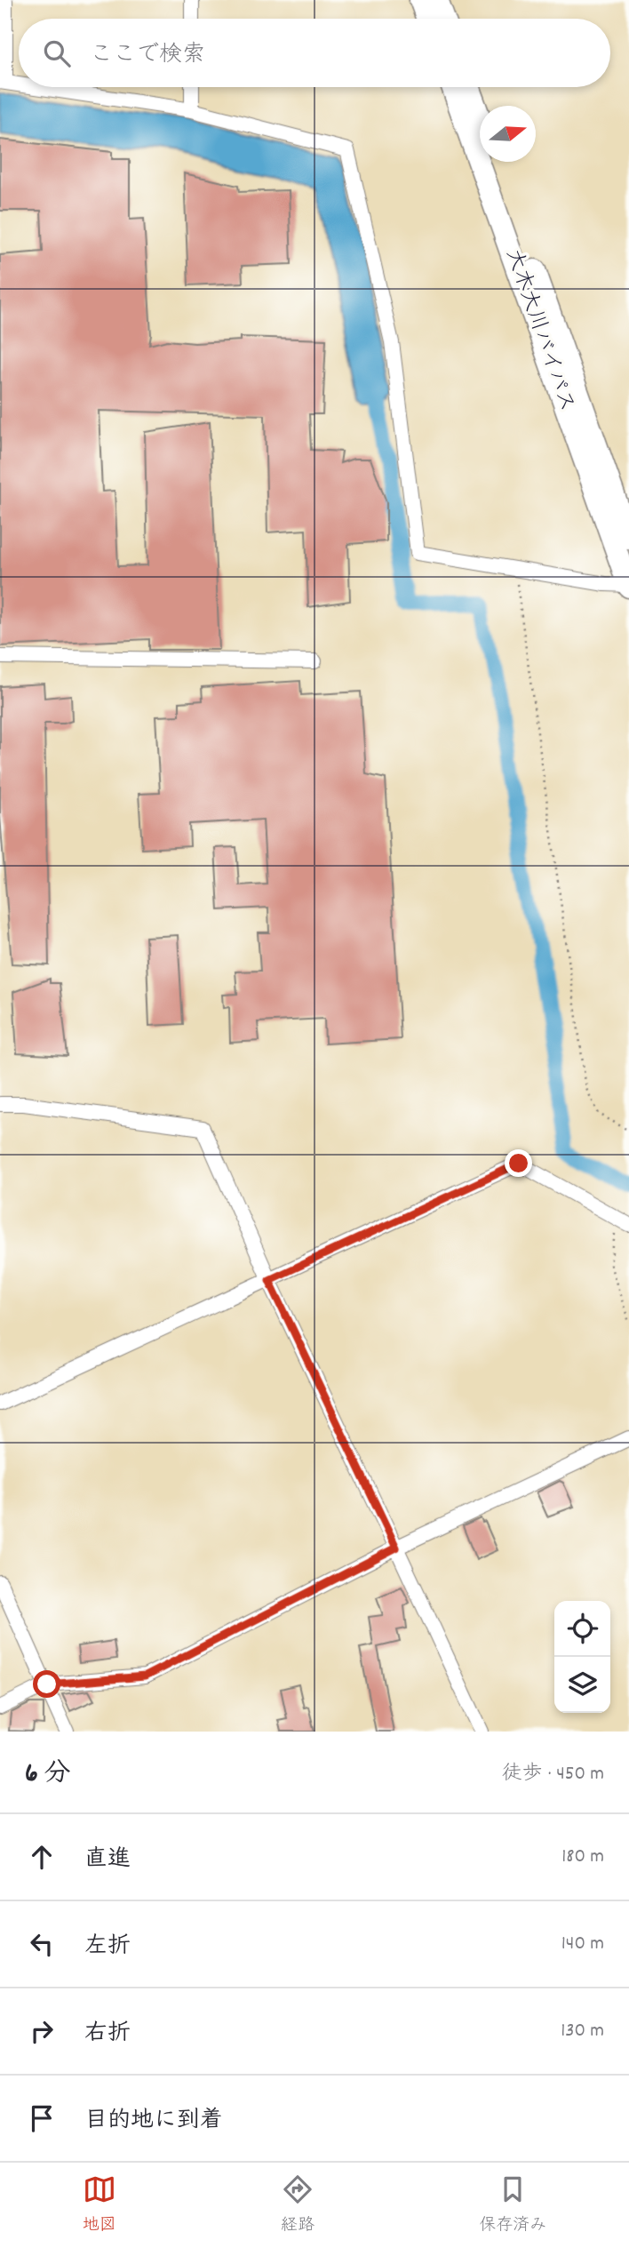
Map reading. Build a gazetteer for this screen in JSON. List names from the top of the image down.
{
  "streets": {
    "highway": ["大木大川バイパス"]
  },
  "north": "right",
  "page": {
    "search": "ここで検索",
    "heading": ["6 分", "徒歩 · 450 m"],
    "list": [
      ["直進", "180 m"],
      ["左折", "140 m"],
      ["右折", "130 m"],
      "目的地に到着"
    ],
    "nav": ["地図", "経路", "保存済み"]
  }
}
